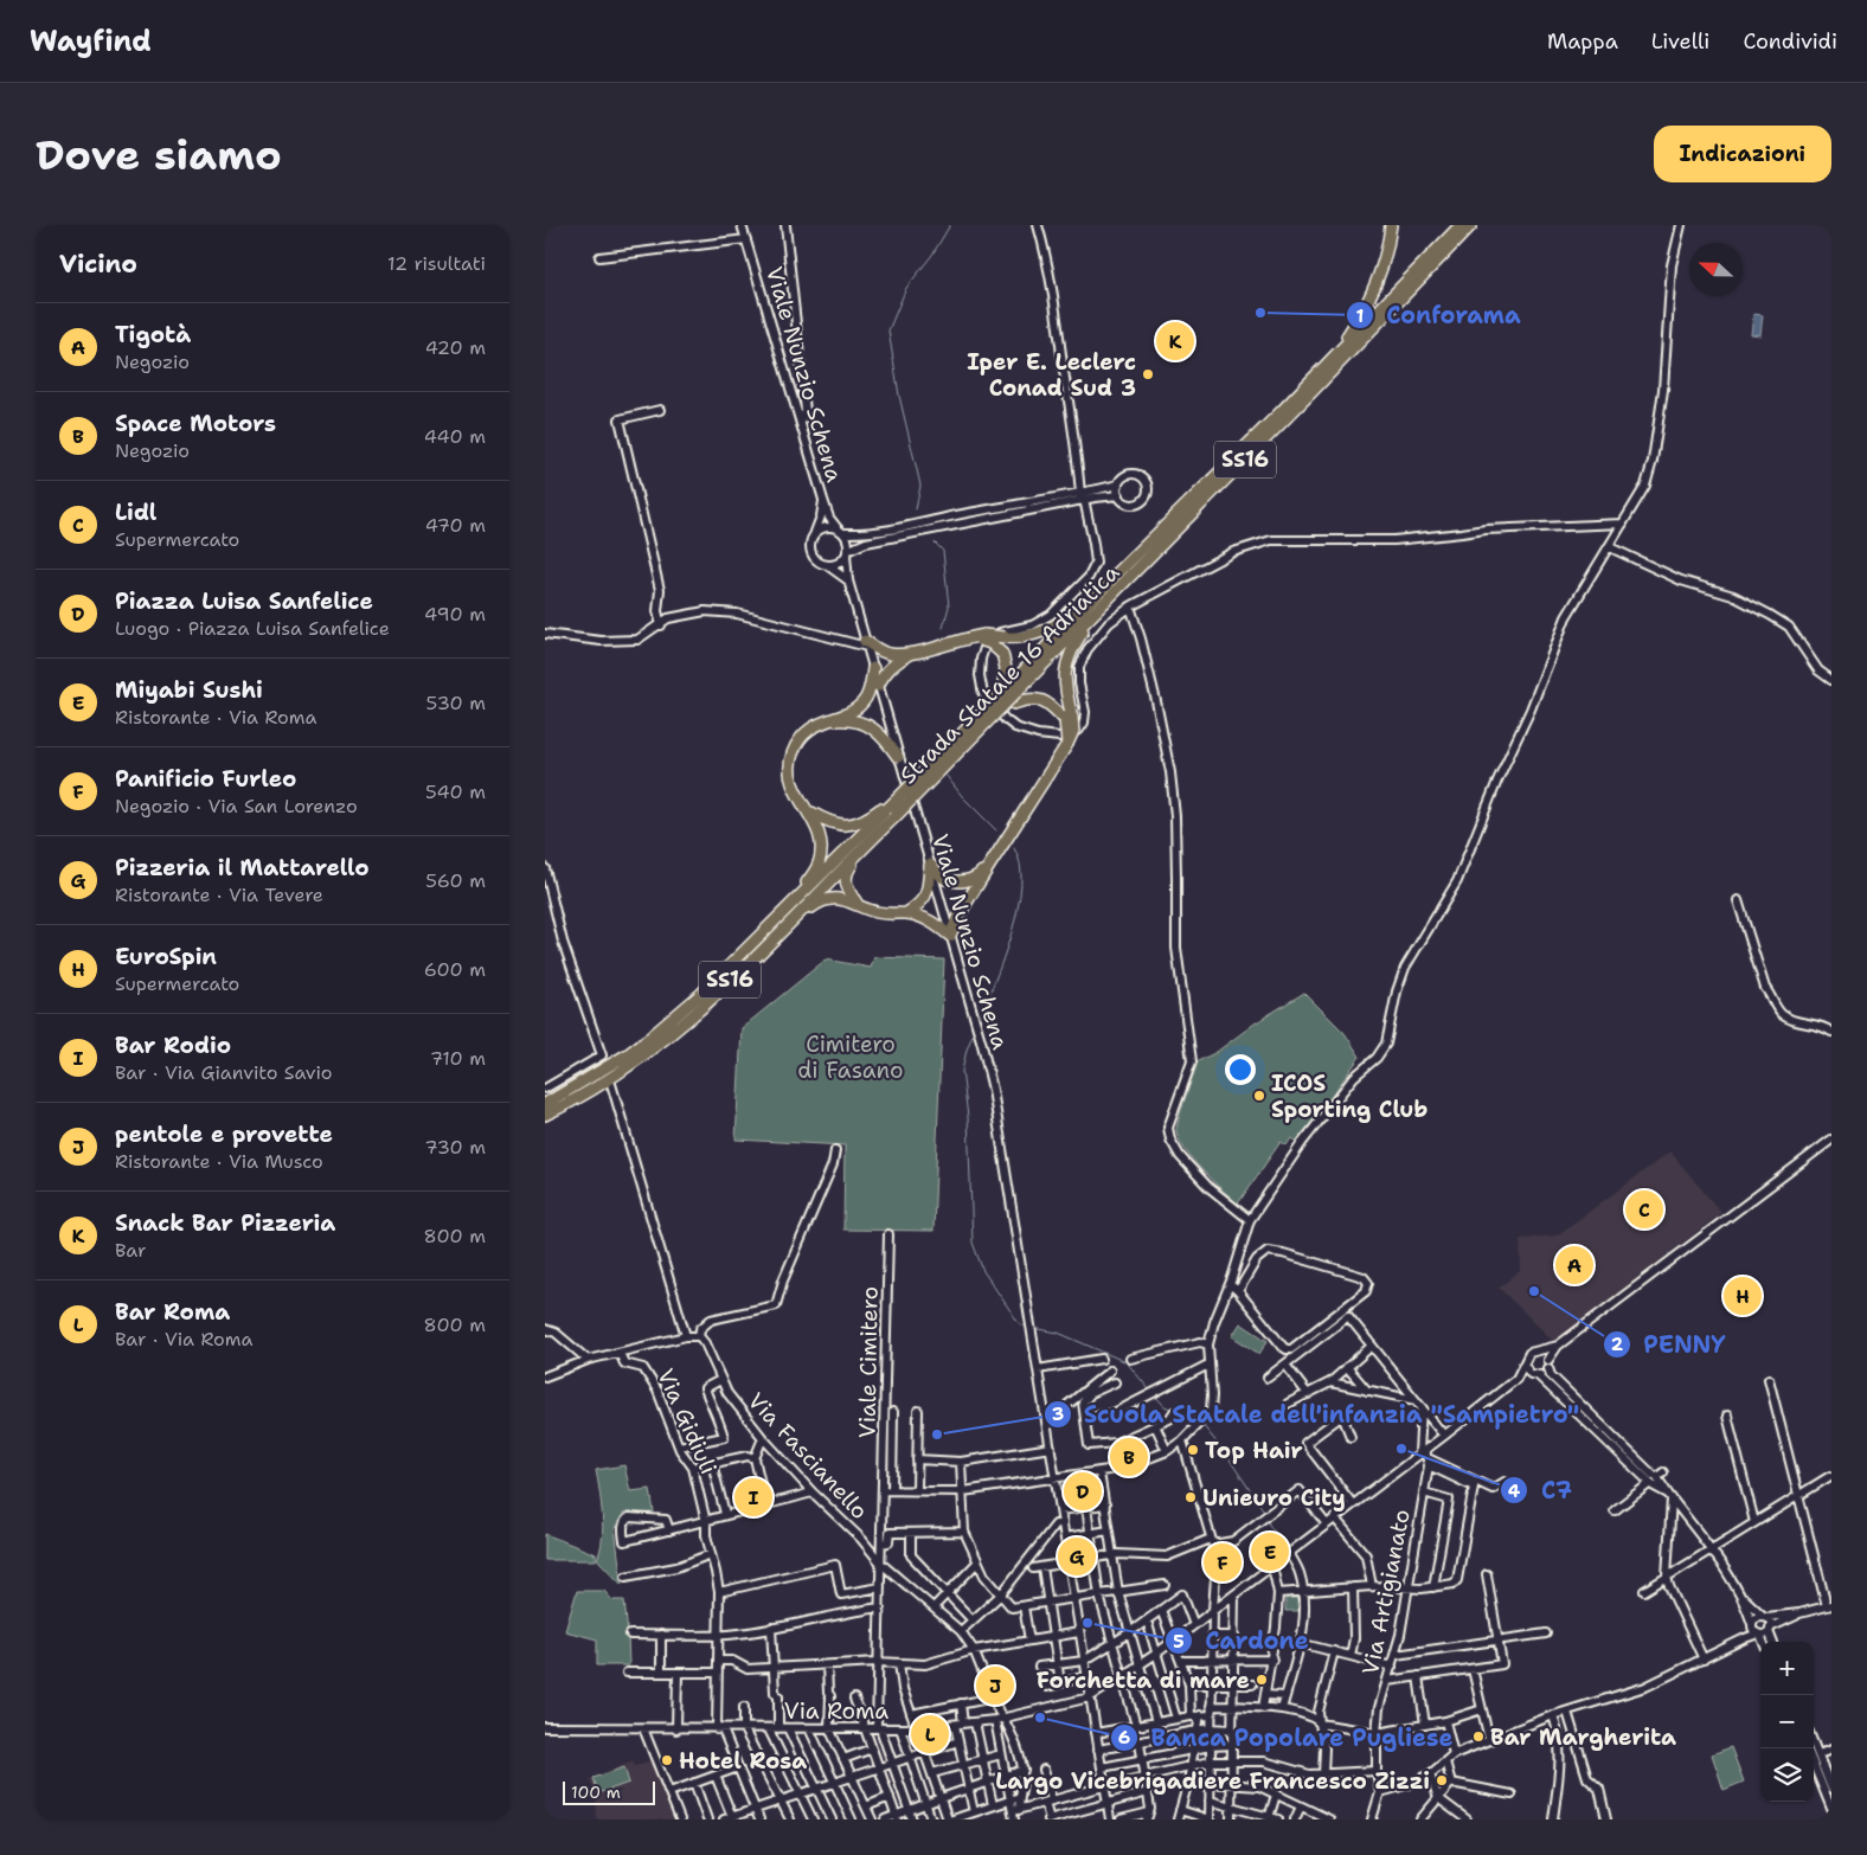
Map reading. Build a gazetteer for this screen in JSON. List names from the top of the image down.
{
  "streets": {
    "highway": ["SS16", "Strada Statale 16 Adriatica"],
    "street": [
      "Viale Nunzio Schena",
      "Viale Cimitero",
      "Via Gidiuli",
      "Via Fascianello",
      "Via Artigianato",
      "Via Roma"
    ]
  },
  "crossings": [
    ["Viale Nunzio Schena", "Via Roma"],
    ["SS16", "Strada Statale 16 Adriatica"],
    ["Viale Cimitero", "Via Fascianello"],
    ["Viale Cimitero", "Via Roma"],
    ["Via Gidiuli", "Via Roma"],
    ["Via Fascianello", "Via Roma"],
    ["Via Artigianato", "Via Roma"]
  ],
  "parks": ["Cimitero di Fasano"],
  "places": [
    "Conforama",
    "Iper E. Leclerc Conad Sud 3",
    "ICOS Sporting Club",
    "PENNY",
    "Scuola Statale dell'infanzia \"Sampietro\"",
    "C7",
    "Top Hair",
    "Unieuro City",
    "Cardone",
    "Forchetta di mare",
    "Banca Popolare Pugliese",
    "Bar Margherita",
    "Hotel Rosa",
    "Largo Vicebrigadiere Francesco Zizzi"
  ],
  "scale_bar": "100 m",
  "north": "left",
  "page": {
    "header": "Wayfind",
    "nav": ["Mappa", "Livelli", "Condividi"],
    "buttons": "Indicazioni",
    "title": "Dove siamo",
    "heading": ["Vicino", "12 risultati"],
    "list": [
      {
        "mark": "A",
        "name": "Tigotà",
        "note": "Negozio",
        "value": "420 m"
      },
      {
        "mark": "B",
        "name": "Space Motors",
        "note": "Negozio",
        "value": "440 m"
      },
      {
        "mark": "C",
        "name": "Lidl",
        "note": "Supermercato",
        "value": "470 m"
      },
      {
        "mark": "D",
        "name": "Piazza Luisa Sanfelice",
        "note": "Luogo · Piazza Luisa Sanfelice",
        "value": "490 m"
      },
      {
        "mark": "E",
        "name": "Miyabi Sushi",
        "note": "Ristorante · Via Roma",
        "value": "530 m"
      },
      {
        "mark": "F",
        "name": "Panificio Furleo",
        "note": "Negozio · Via San Lorenzo",
        "value": "540 m"
      },
      {
        "mark": "G",
        "name": "Pizzeria il Mattarello",
        "note": "Ristorante · Via Tevere",
        "value": "560 m"
      },
      {
        "mark": "H",
        "name": "EuroSpin",
        "note": "Supermercato",
        "value": "600 m"
      },
      {
        "mark": "I",
        "name": "Bar Rodio",
        "note": "Bar · Via Gianvito Savio",
        "value": "710 m"
      },
      {
        "mark": "J",
        "name": "pentole e provette",
        "note": "Ristorante · Via Musco",
        "value": "730 m"
      },
      {
        "mark": "K",
        "name": "Snack Bar Pizzeria",
        "note": "Bar",
        "value": "800 m"
      },
      {
        "mark": "L",
        "name": "Bar Roma",
        "note": "Bar · Via Roma",
        "value": "800 m"
      }
    ],
    "pins": [
      "K",
      "C",
      "A",
      "H",
      "B",
      "D",
      "I",
      "E",
      "G",
      "F",
      "J",
      "L"
    ],
    "map_buttons": ["+", "−"],
    "scale": "100 m"
  }
}
